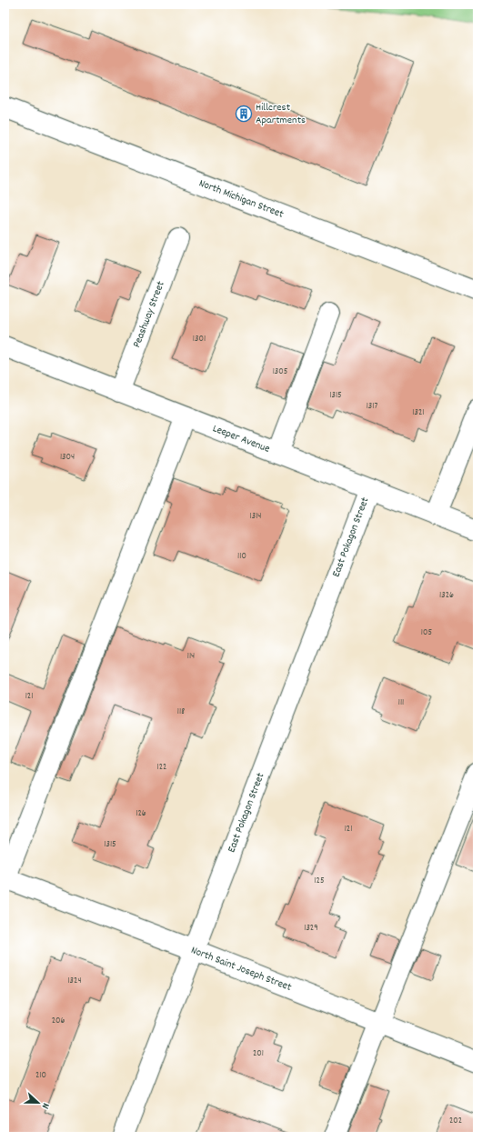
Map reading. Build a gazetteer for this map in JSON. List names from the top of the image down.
{
  "streets": {
    "street": [
      "North Michigan Street",
      "Peashway Street",
      "Leeper Avenue",
      "East Pokagon Street",
      "North Saint Joseph Street"
    ]
  },
  "crossings": [
    ["Peashway Street", "Leeper Avenue"],
    ["Leeper Avenue", "East Pokagon Street"],
    ["East Pokagon Street", "North Saint Joseph Street"]
  ],
  "places": {
    "building": ["Hillcrest Apartments"]
  },
  "house_numbers": [
    "1301",
    "1305",
    "1315",
    "1317",
    "1321",
    "1304",
    "1314",
    "110",
    "1326",
    "105",
    "114",
    "121",
    "111",
    "118",
    "122",
    "126",
    "121",
    "1315",
    "125",
    "1329",
    "1324",
    "206",
    "201",
    "210",
    "202"
  ],
  "north": "right"
}
